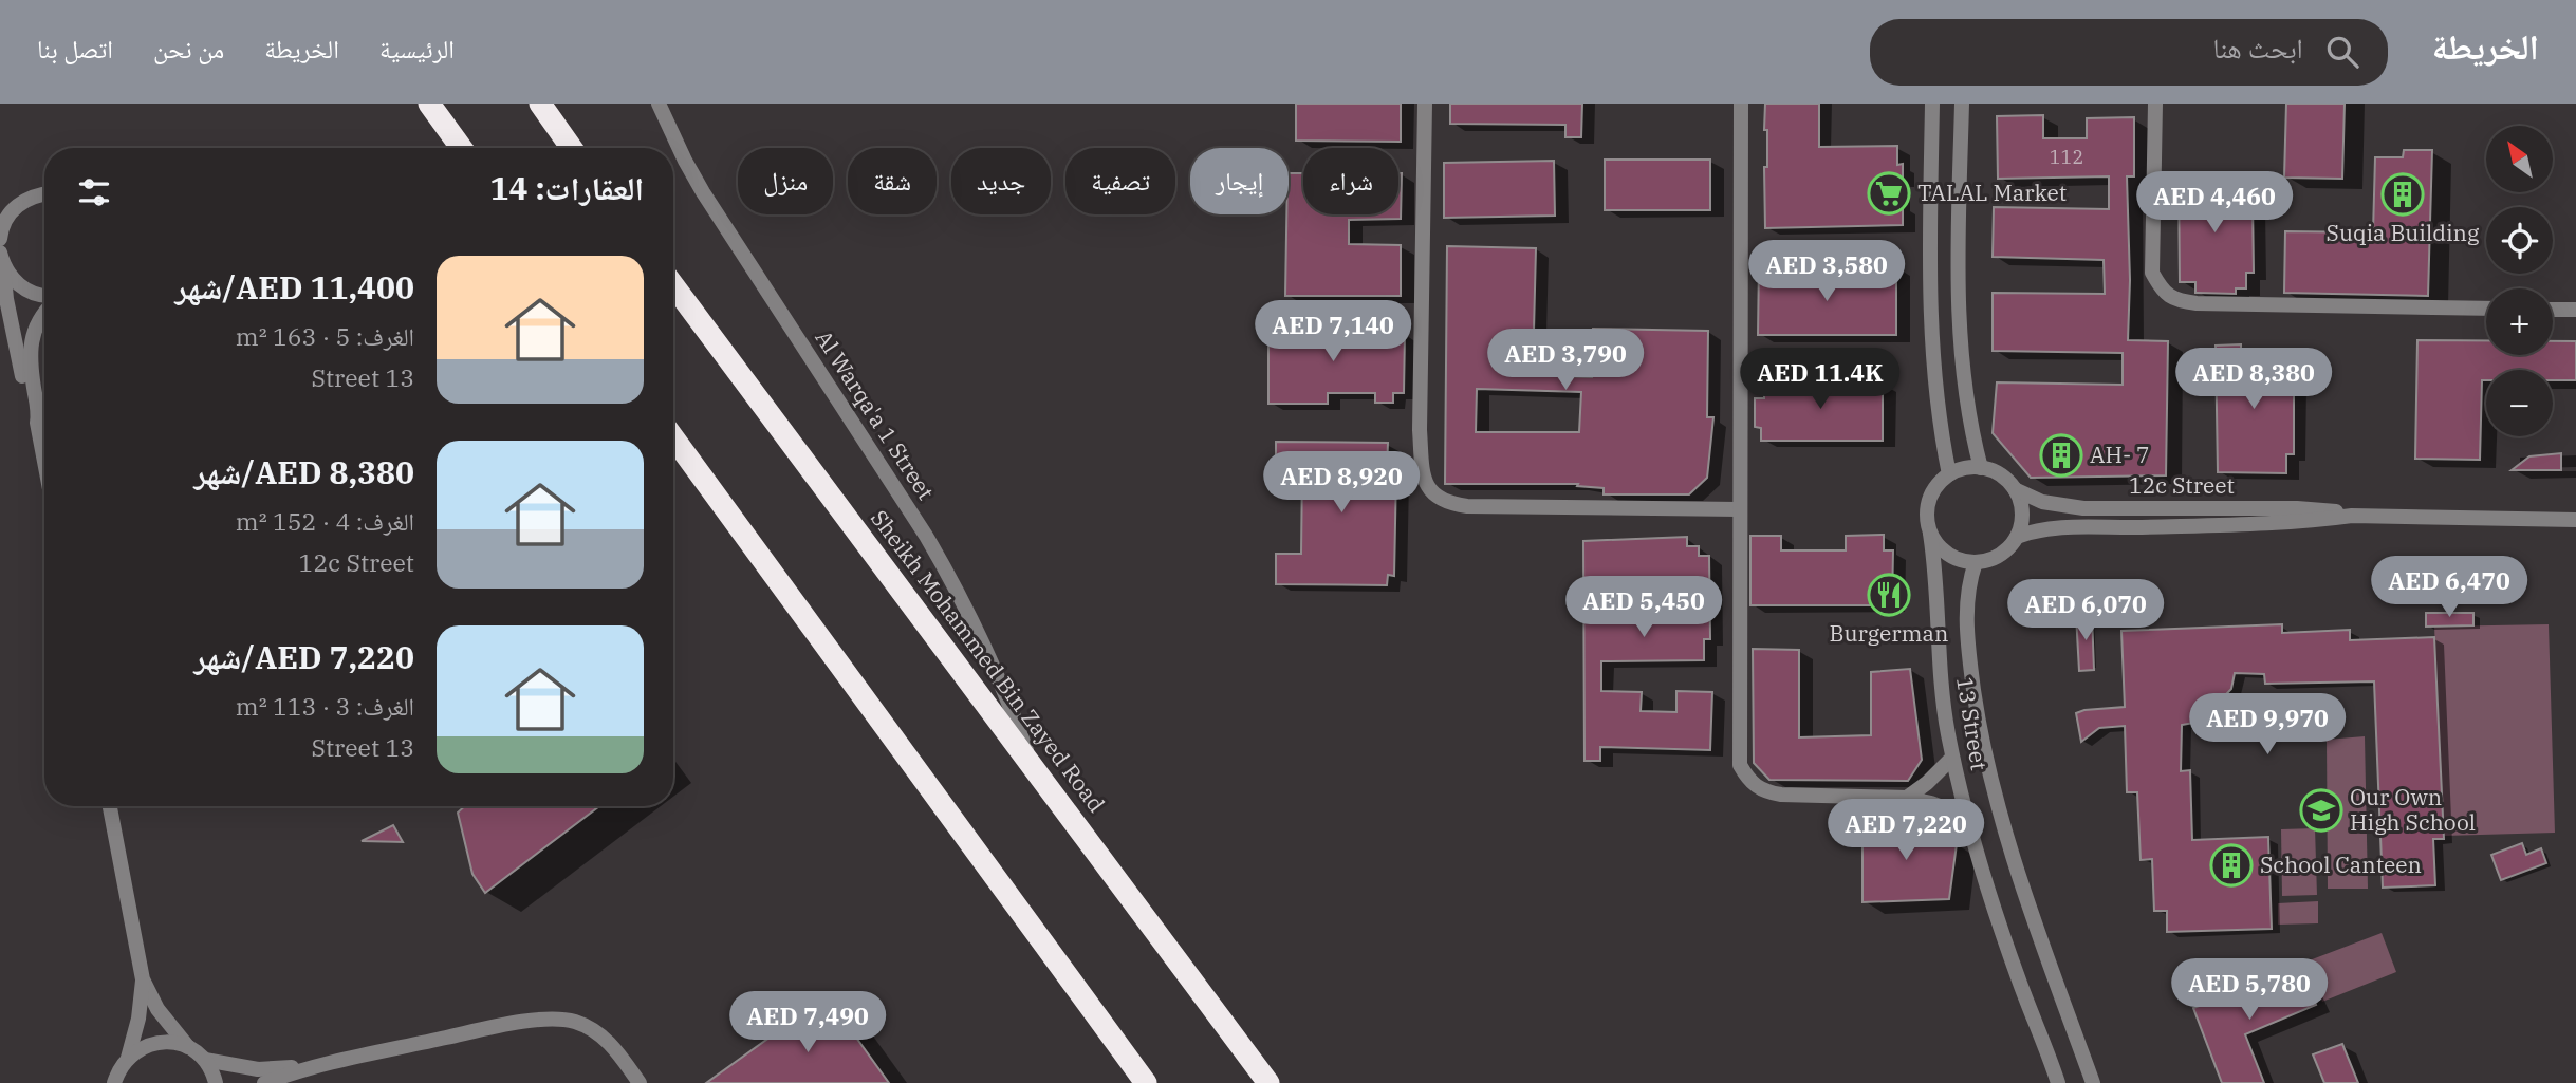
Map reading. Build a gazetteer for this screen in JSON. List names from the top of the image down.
{
  "streets": {
    "highway": ["Sheikh Mohammed Bin Zayed Road"],
    "street": ["Al Warqa'a 1 Street", "12c Street", "13 Street"]
  },
  "crossings": [
    ["Al Warqa'a 1 Street", "Sheikh Mohammed Bin Zayed Road"],
    ["12c Street", "13 Street"]
  ],
  "places": {
    "supermarket": ["TALAL Market"],
    "building": ["Suqia Building", "AH- 7", "School Canteen"],
    "restaurant": ["Burgerman"],
    "school or university": ["Our Own High School"]
  },
  "house_numbers": ["112"],
  "north": "top left",
  "page": {
    "header": "الخريطة",
    "search": "ابحث هنا",
    "nav": [
      "الرئيسية",
      "الخريطة",
      "من نحن",
      "اتصل بنا"
    ],
    "map_buttons": ["+", "−"],
    "chip": [
      "شراء",
      "إيجار",
      "تصفية",
      "جديد",
      "شقة",
      "منزل"
    ],
    "heading": "العقارات: 14",
    "price": [
      "AED 4,460",
      "AED 3,580",
      "AED 7,140",
      "AED 3,790",
      "AED 11.4K",
      "AED 8,380",
      "AED 8,920",
      "AED 6,470",
      "AED 5,450",
      "AED 6,070",
      "AED 9,970",
      "AED 7,220",
      "AED 5,780",
      "AED 7,490"
    ],
    "list": [
      {
        "name": "AED 11,400/شهر",
        "note": "الغرف: 5 · 163 m² · 13 Street"
      },
      {
        "name": "AED 8,380/شهر",
        "note": "الغرف: 4 · 152 m² · 12c Street"
      },
      {
        "name": "AED 7,220/شهر",
        "note": "الغرف: 3 · 113 m² · 13 Street"
      }
    ]
  }
}
